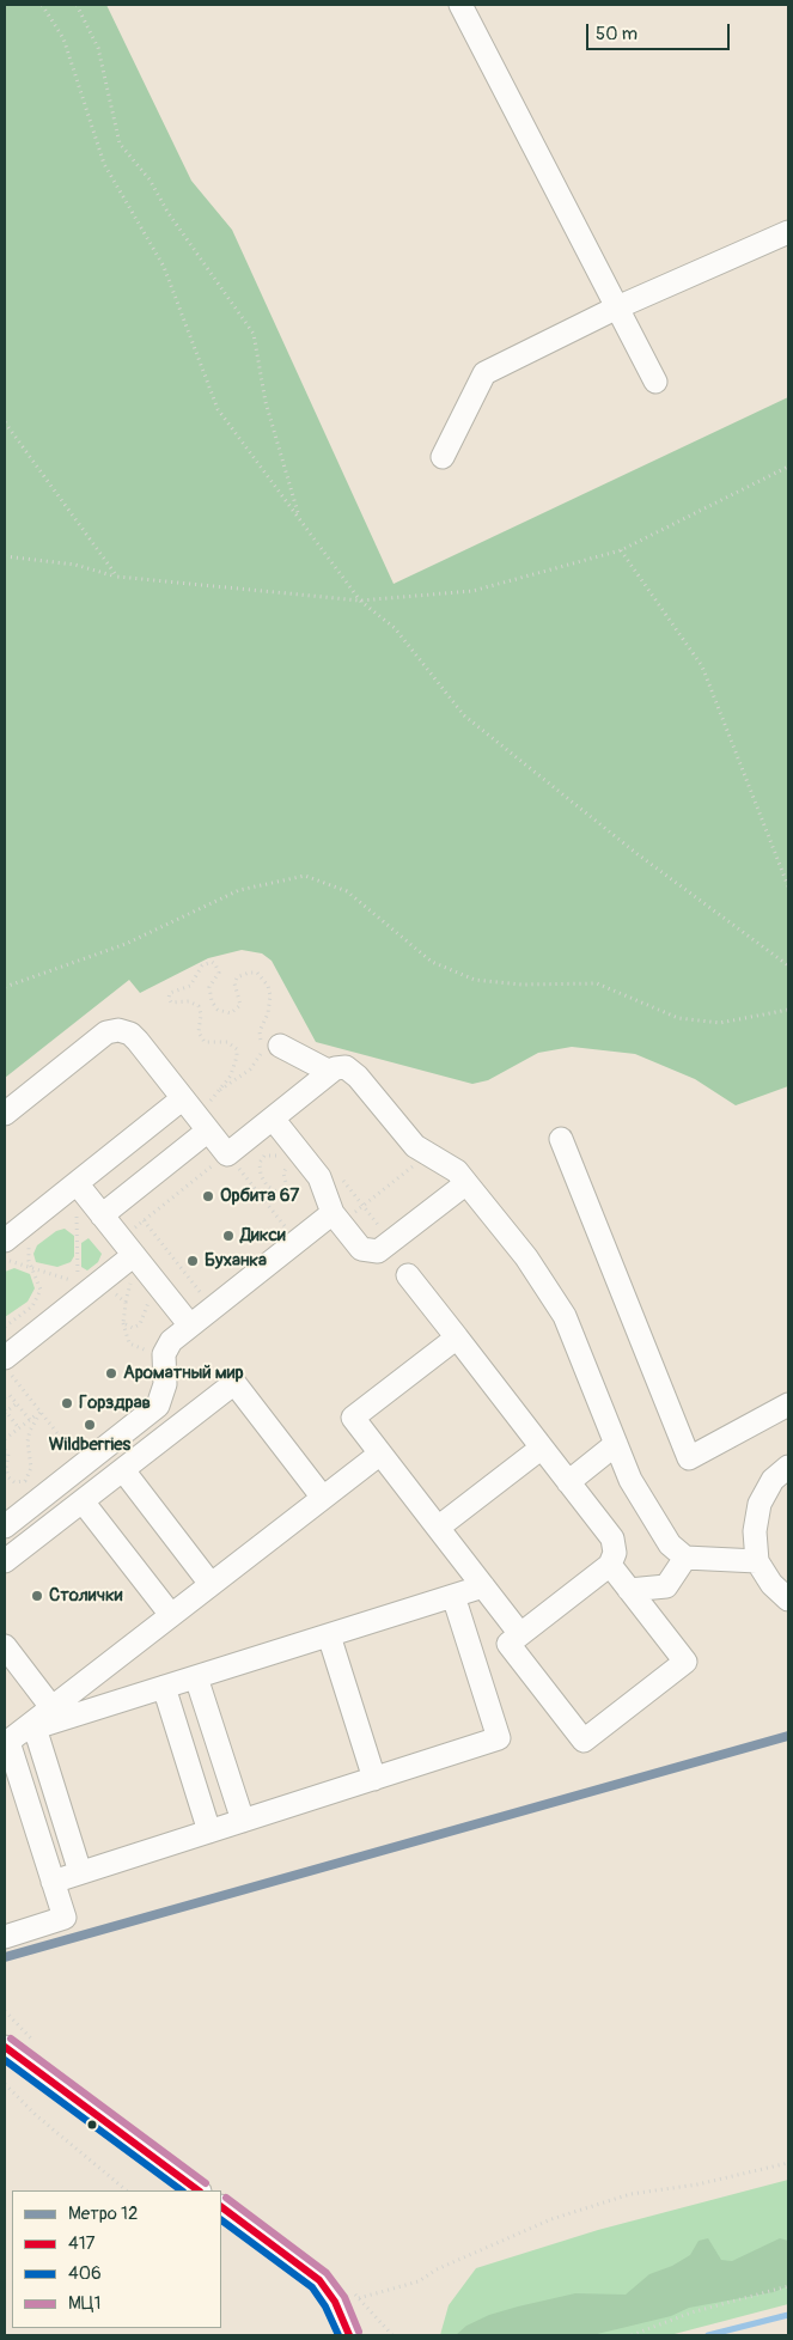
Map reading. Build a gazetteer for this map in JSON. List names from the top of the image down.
{
  "places": [
    "Орбита 67",
    "Дикси",
    "Буханка",
    "Ароматный мир",
    "Горздрав",
    "Wildberries",
    "Столички"
  ],
  "lines": [
    "metro line 12",
    "transit line МЦ1",
    "transit line 417",
    "transit line 406"
  ],
  "legend": [
    "Метро 12",
    "417",
    "406",
    "МЦ1"
  ],
  "scale_bar": "50 m"
}
